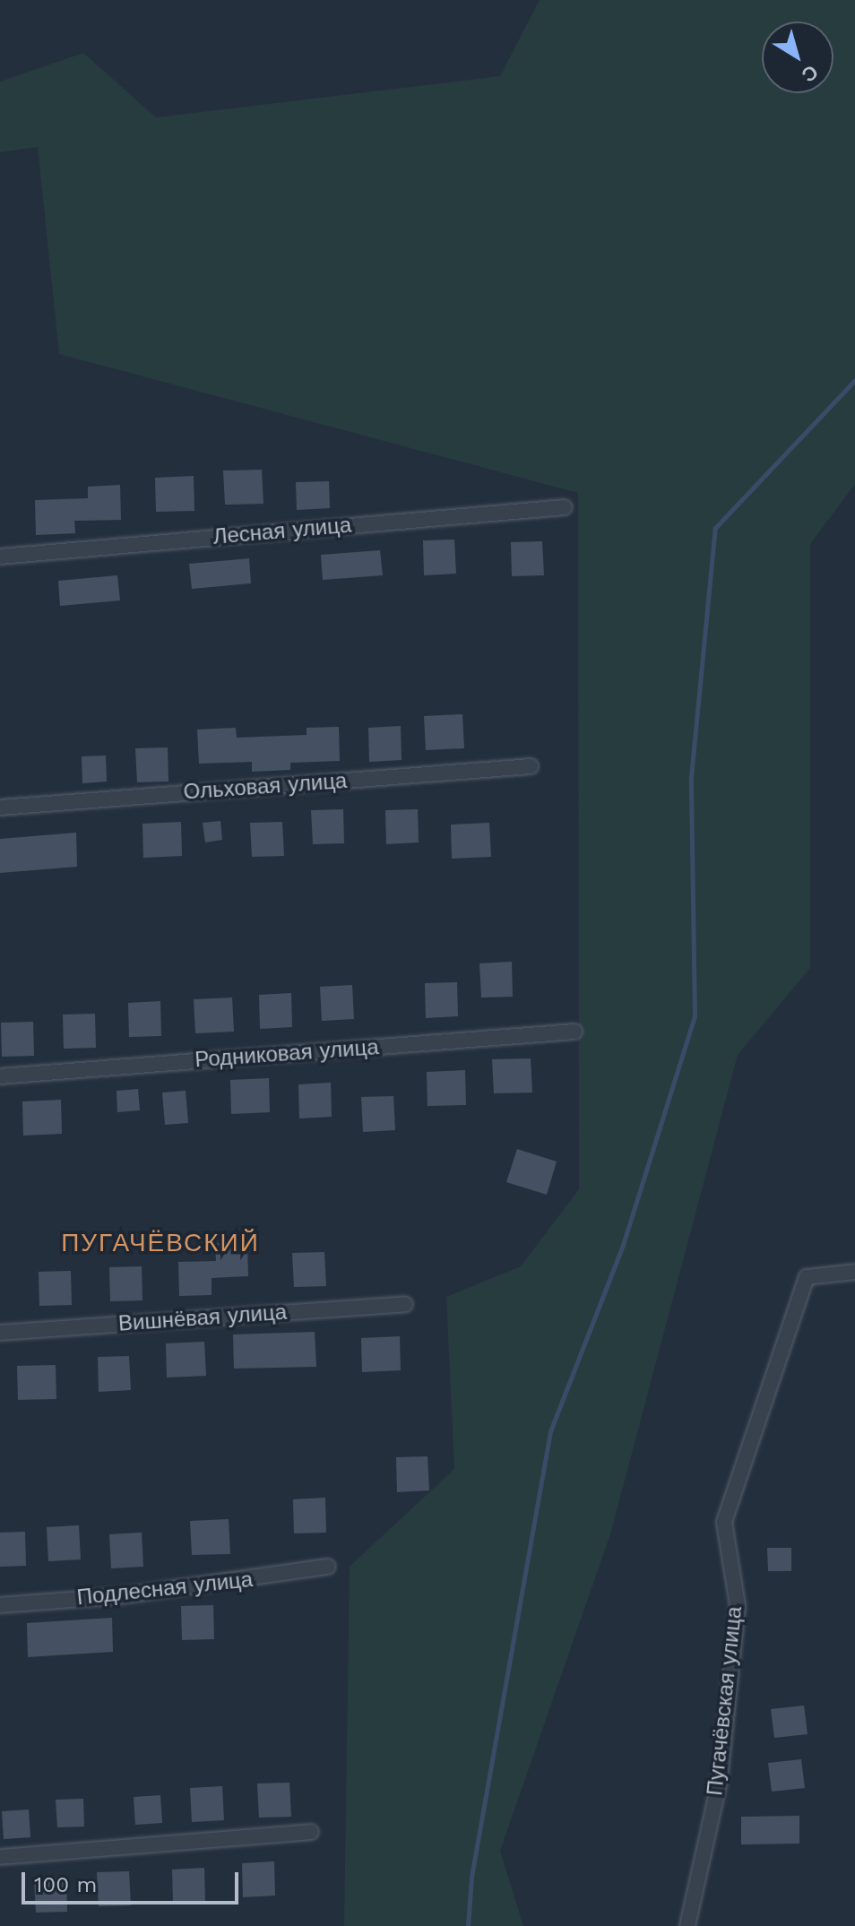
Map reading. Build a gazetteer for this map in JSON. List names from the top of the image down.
{
  "streets": {
    "street": [
      "Лесная улица",
      "Ольховая улица",
      "Родниковая улица",
      "Вишнёвая улица",
      "Подлесная улица",
      "Пугачёвская улица"
    ]
  },
  "districts": ["ПУГАЧЁВСКИЙ"],
  "scale_bar": "100 m",
  "north": "bottom right"
}
